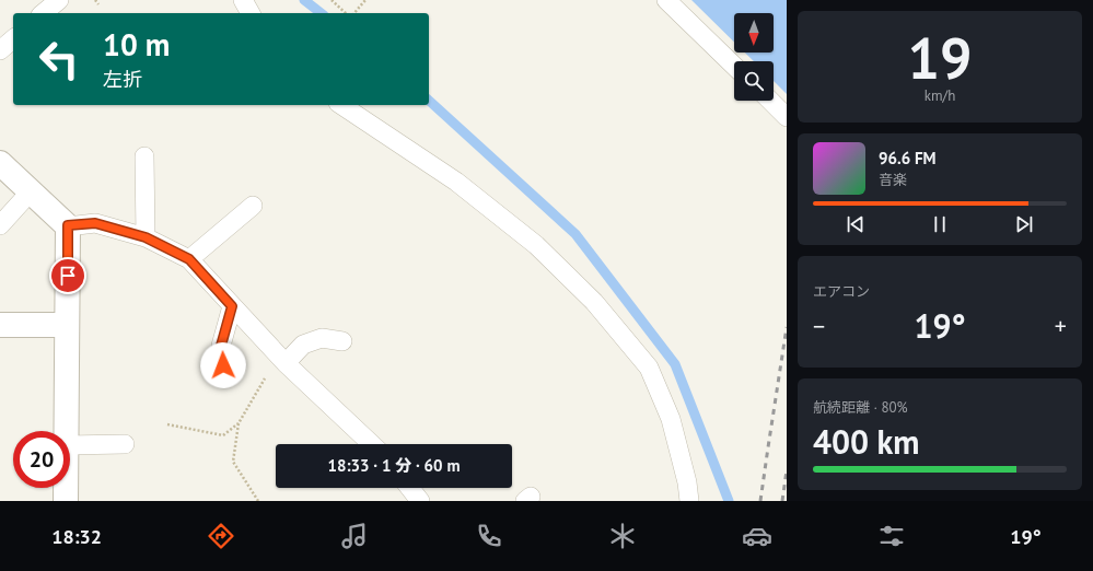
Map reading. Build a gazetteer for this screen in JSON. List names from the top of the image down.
{
  "north": "bottom",
  "page": {
    "tile": [
      ["19", "km/h"],
      "エアコン",
      ["航続距離 · 80%", "400 km"]
    ],
    "turn": ["10 m", "左折"],
    "song": ["96.6 FM", "音楽"],
    "heat": ["−", "19°", "+"],
    "limit": "20",
    "trip": "18:33 · 1 分 · 60 m",
    "tabs": ["18:32", "19°"]
  }
}
